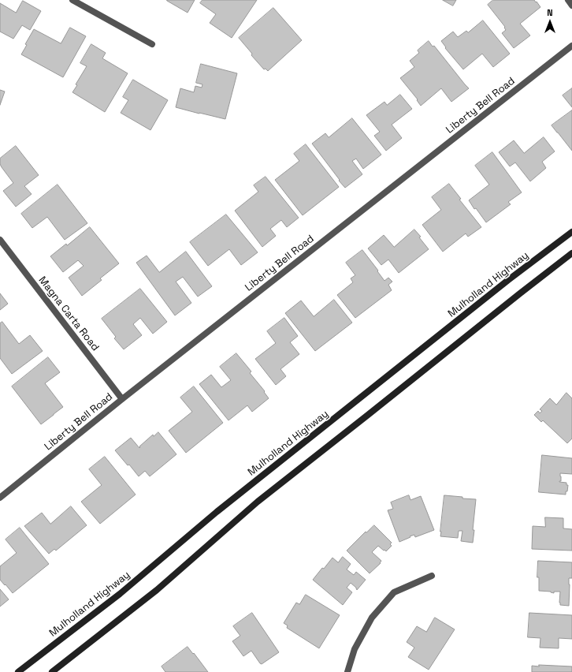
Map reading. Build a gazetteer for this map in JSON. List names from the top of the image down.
{
  "streets": {
    "main road": ["Mulholland Highway"],
    "street": ["Liberty Bell Road", "Magna Carta Road"]
  },
  "crossings": [
    ["Liberty Bell Road", "Magna Carta Road"]
  ],
  "north": "top"
}
